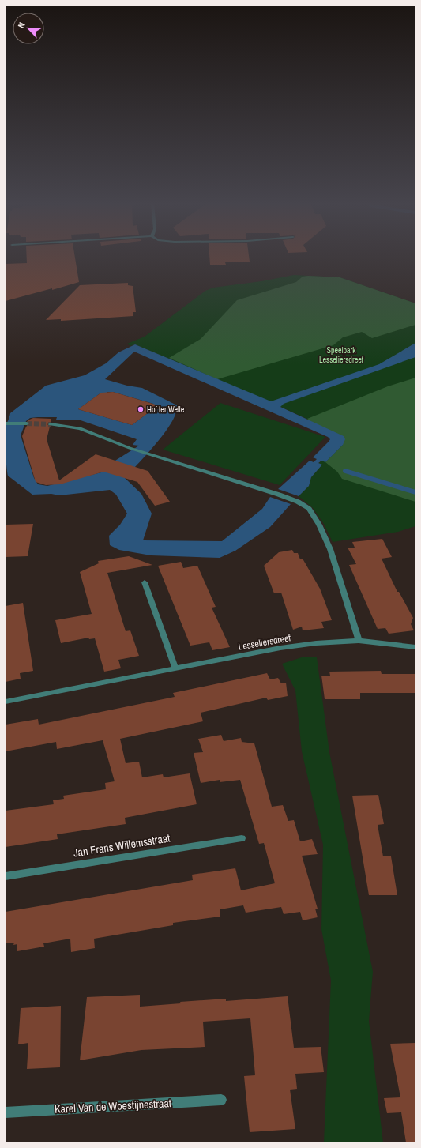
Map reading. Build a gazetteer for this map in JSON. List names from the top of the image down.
{
  "streets": {
    "street": ["Lesseliersdreef", "Jan Frans Willemsstraat", "Karel Van de Woestijnestraat"]
  },
  "parks": ["Speelpark Lesseliersdreef"],
  "places": ["Hof ter Welle"],
  "north": "top left"
}
